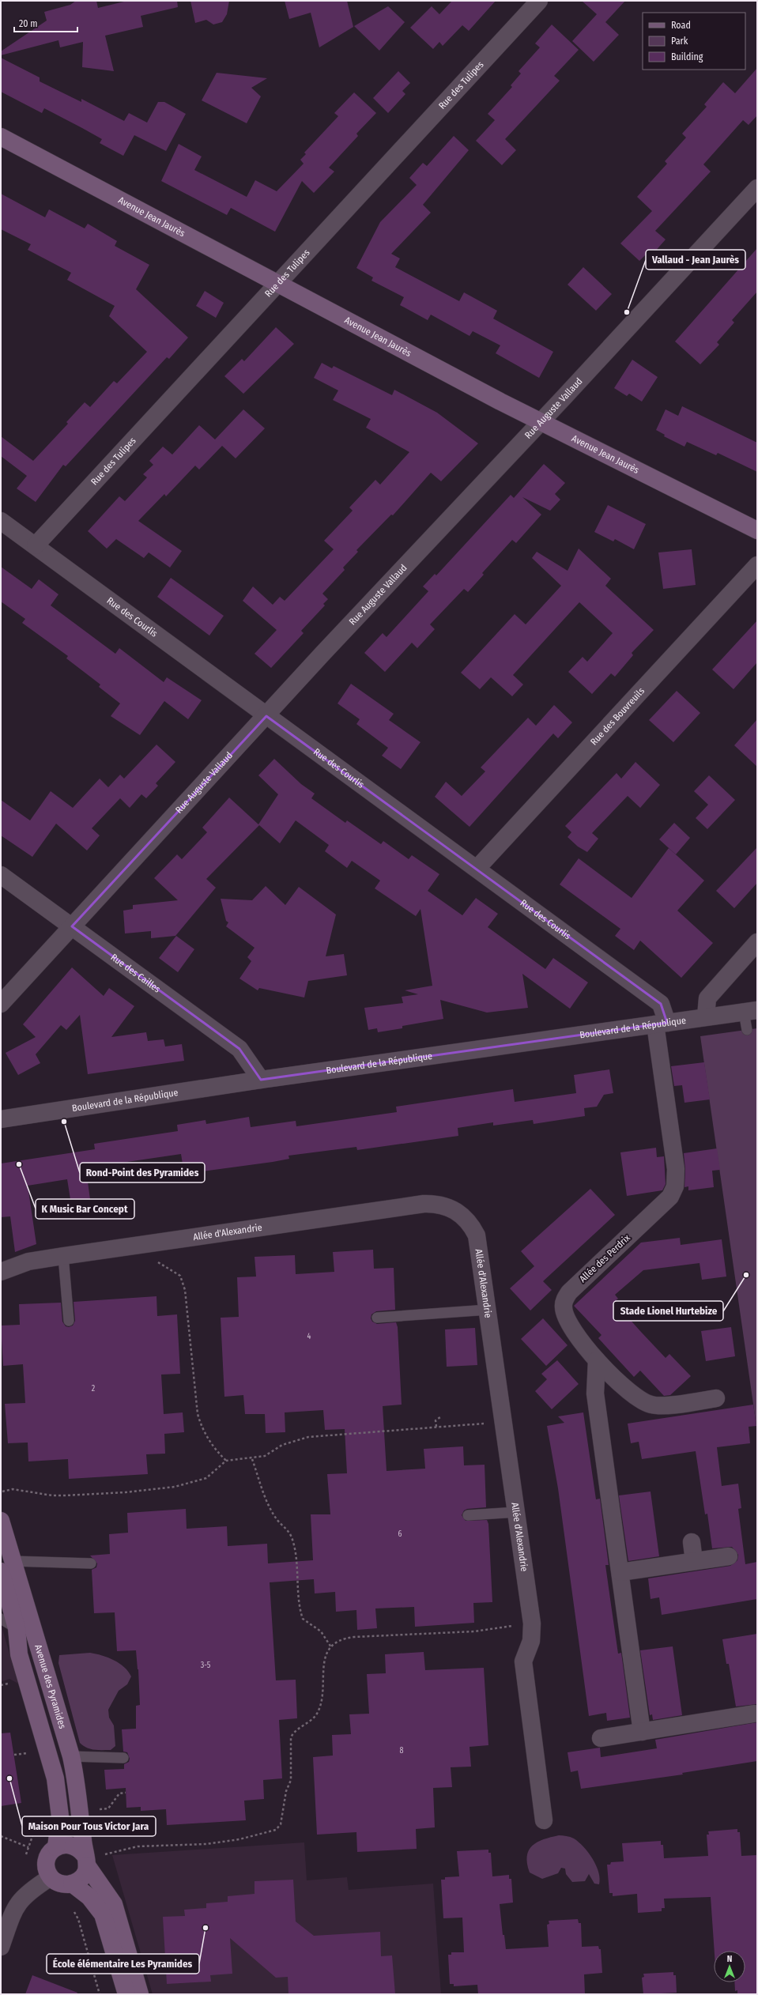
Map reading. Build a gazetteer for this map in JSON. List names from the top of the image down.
{
  "streets": {
    "main road": ["Avenue Jean Jaurès", "Avenue des Pyramides"],
    "street": [
      "Rue des Tulipes",
      "Rue Auguste Vallaud",
      "Rue des Courlis",
      "Rue des Bouvreuils",
      "Rue des Cailles",
      "Boulevard de la République",
      "Allée d'Alexandrie",
      "Allée des Perdrix"
    ]
  },
  "crossings": [
    ["Rue des Tulipes", "Avenue Jean Jaurès"],
    ["Rue des Tulipes", "Rue des Courlis"],
    ["Avenue Jean Jaurès", "Rue Auguste Vallaud"],
    ["Rue Auguste Vallaud", "Rue des Courlis"],
    ["Rue Auguste Vallaud", "Rue des Cailles"],
    ["Rue des Courlis", "Rue des Bouvreuils"],
    ["Rue des Courlis", "Boulevard de la République"],
    ["Rue des Courlis", "Allée des Perdrix"],
    ["Rue des Cailles", "Boulevard de la République"],
    ["Boulevard de la République", "Allée des Perdrix"]
  ],
  "places": [
    "Vallaud - Jean Jaurès",
    "Rond-Point des Pyramides",
    "K Music Bar Concept",
    "Stade Lionel Hurtebize",
    "Maison Pour Tous Victor Jara",
    "École élémentaire Les Pyramides"
  ],
  "house_numbers": [
    "4",
    "2",
    "6",
    "3-5",
    "8"
  ],
  "legend": ["Road", "Park", "Building"],
  "scale_bar": "20 m",
  "north": "top"
}
